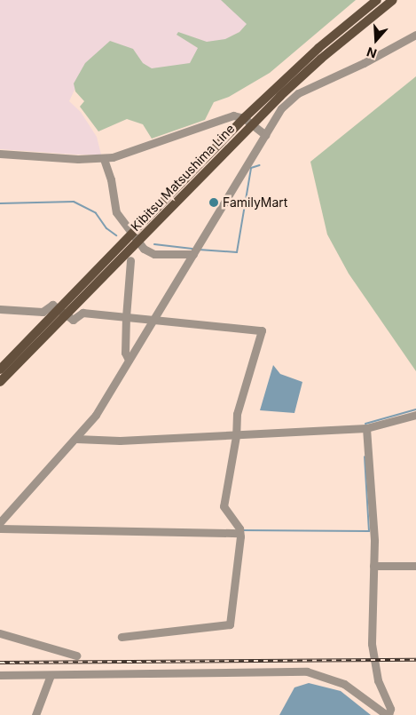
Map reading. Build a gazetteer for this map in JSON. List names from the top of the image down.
{
  "streets": {
    "main road": ["Kibitsu Matsushima Line"]
  },
  "places": ["FamilyMart"],
  "north": "bottom"
}
